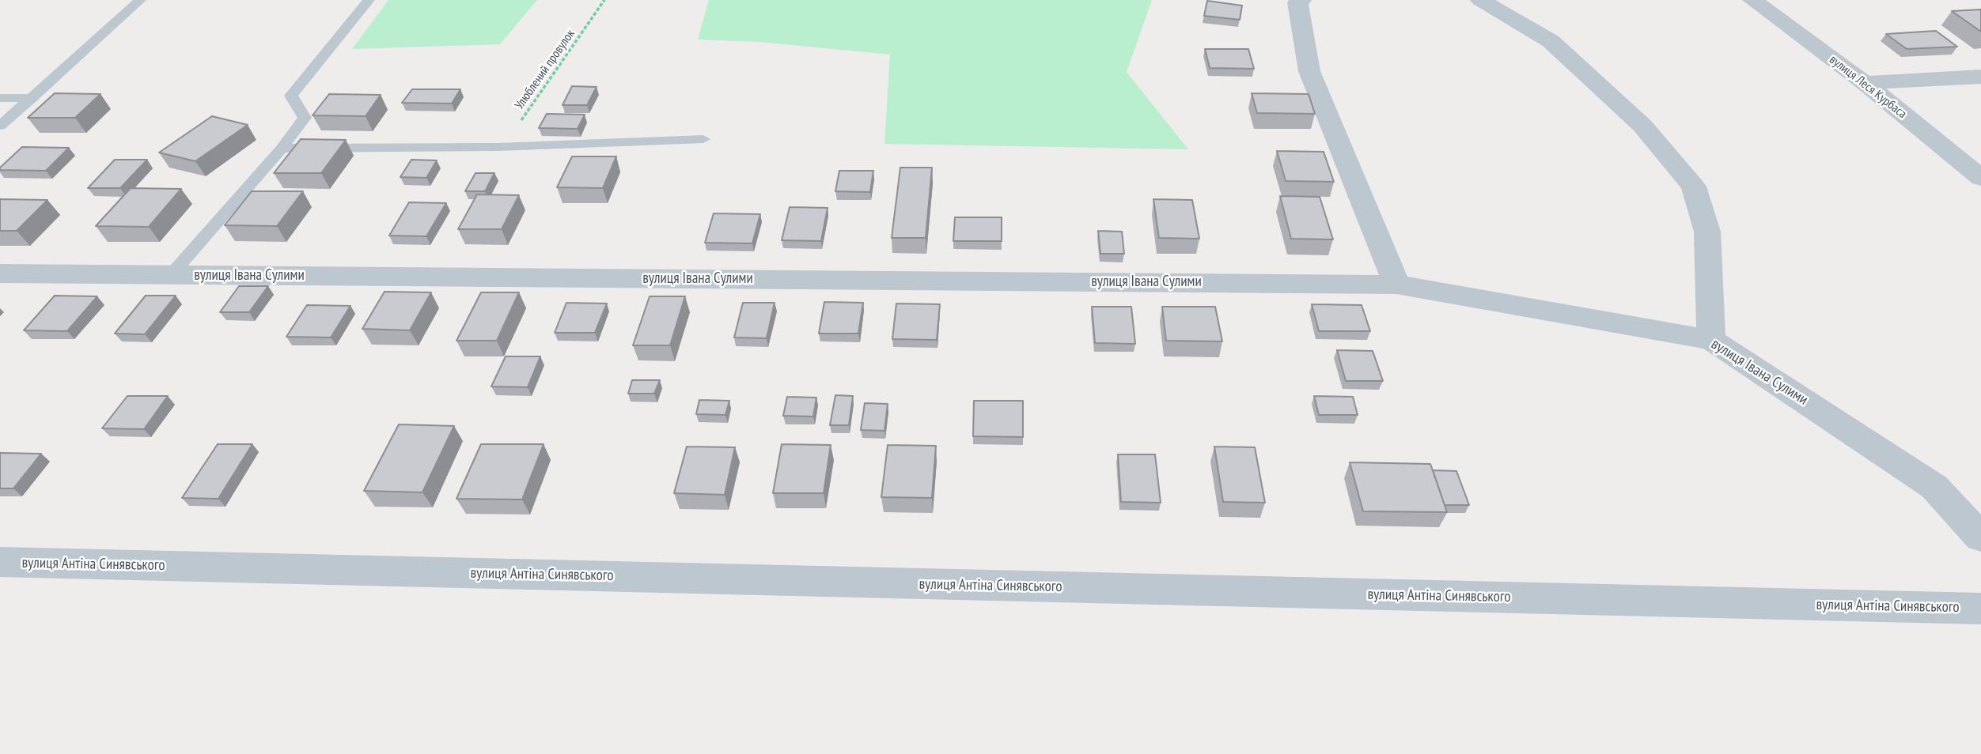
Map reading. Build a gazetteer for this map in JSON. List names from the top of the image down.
{
  "streets": {
    "street": ["вулиця Леся Курбаса", "вулиця Івана Сулими", "вулиця Антіна Синявського"],
    "path": ["Улюблений провулок"]
  }
}
